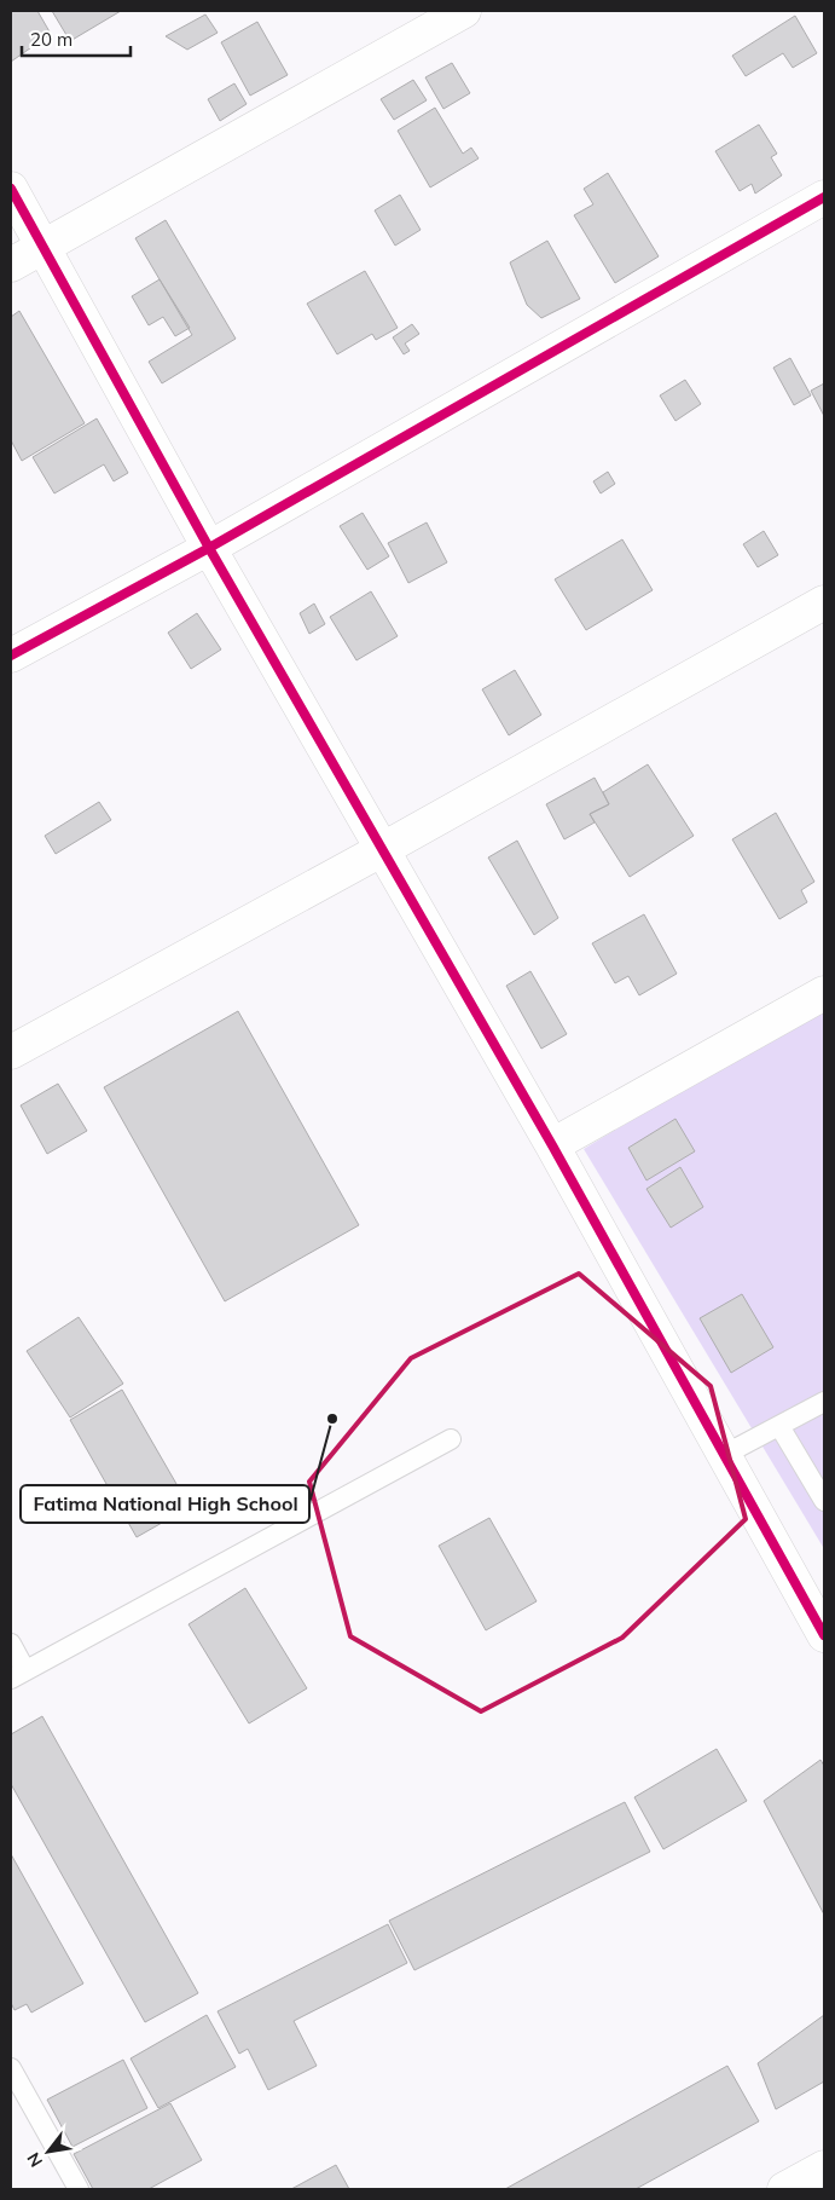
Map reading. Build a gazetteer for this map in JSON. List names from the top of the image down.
{
  "places": ["Fatima National High School"],
  "scale_bar": "20 m",
  "north": "bottom left"
}
